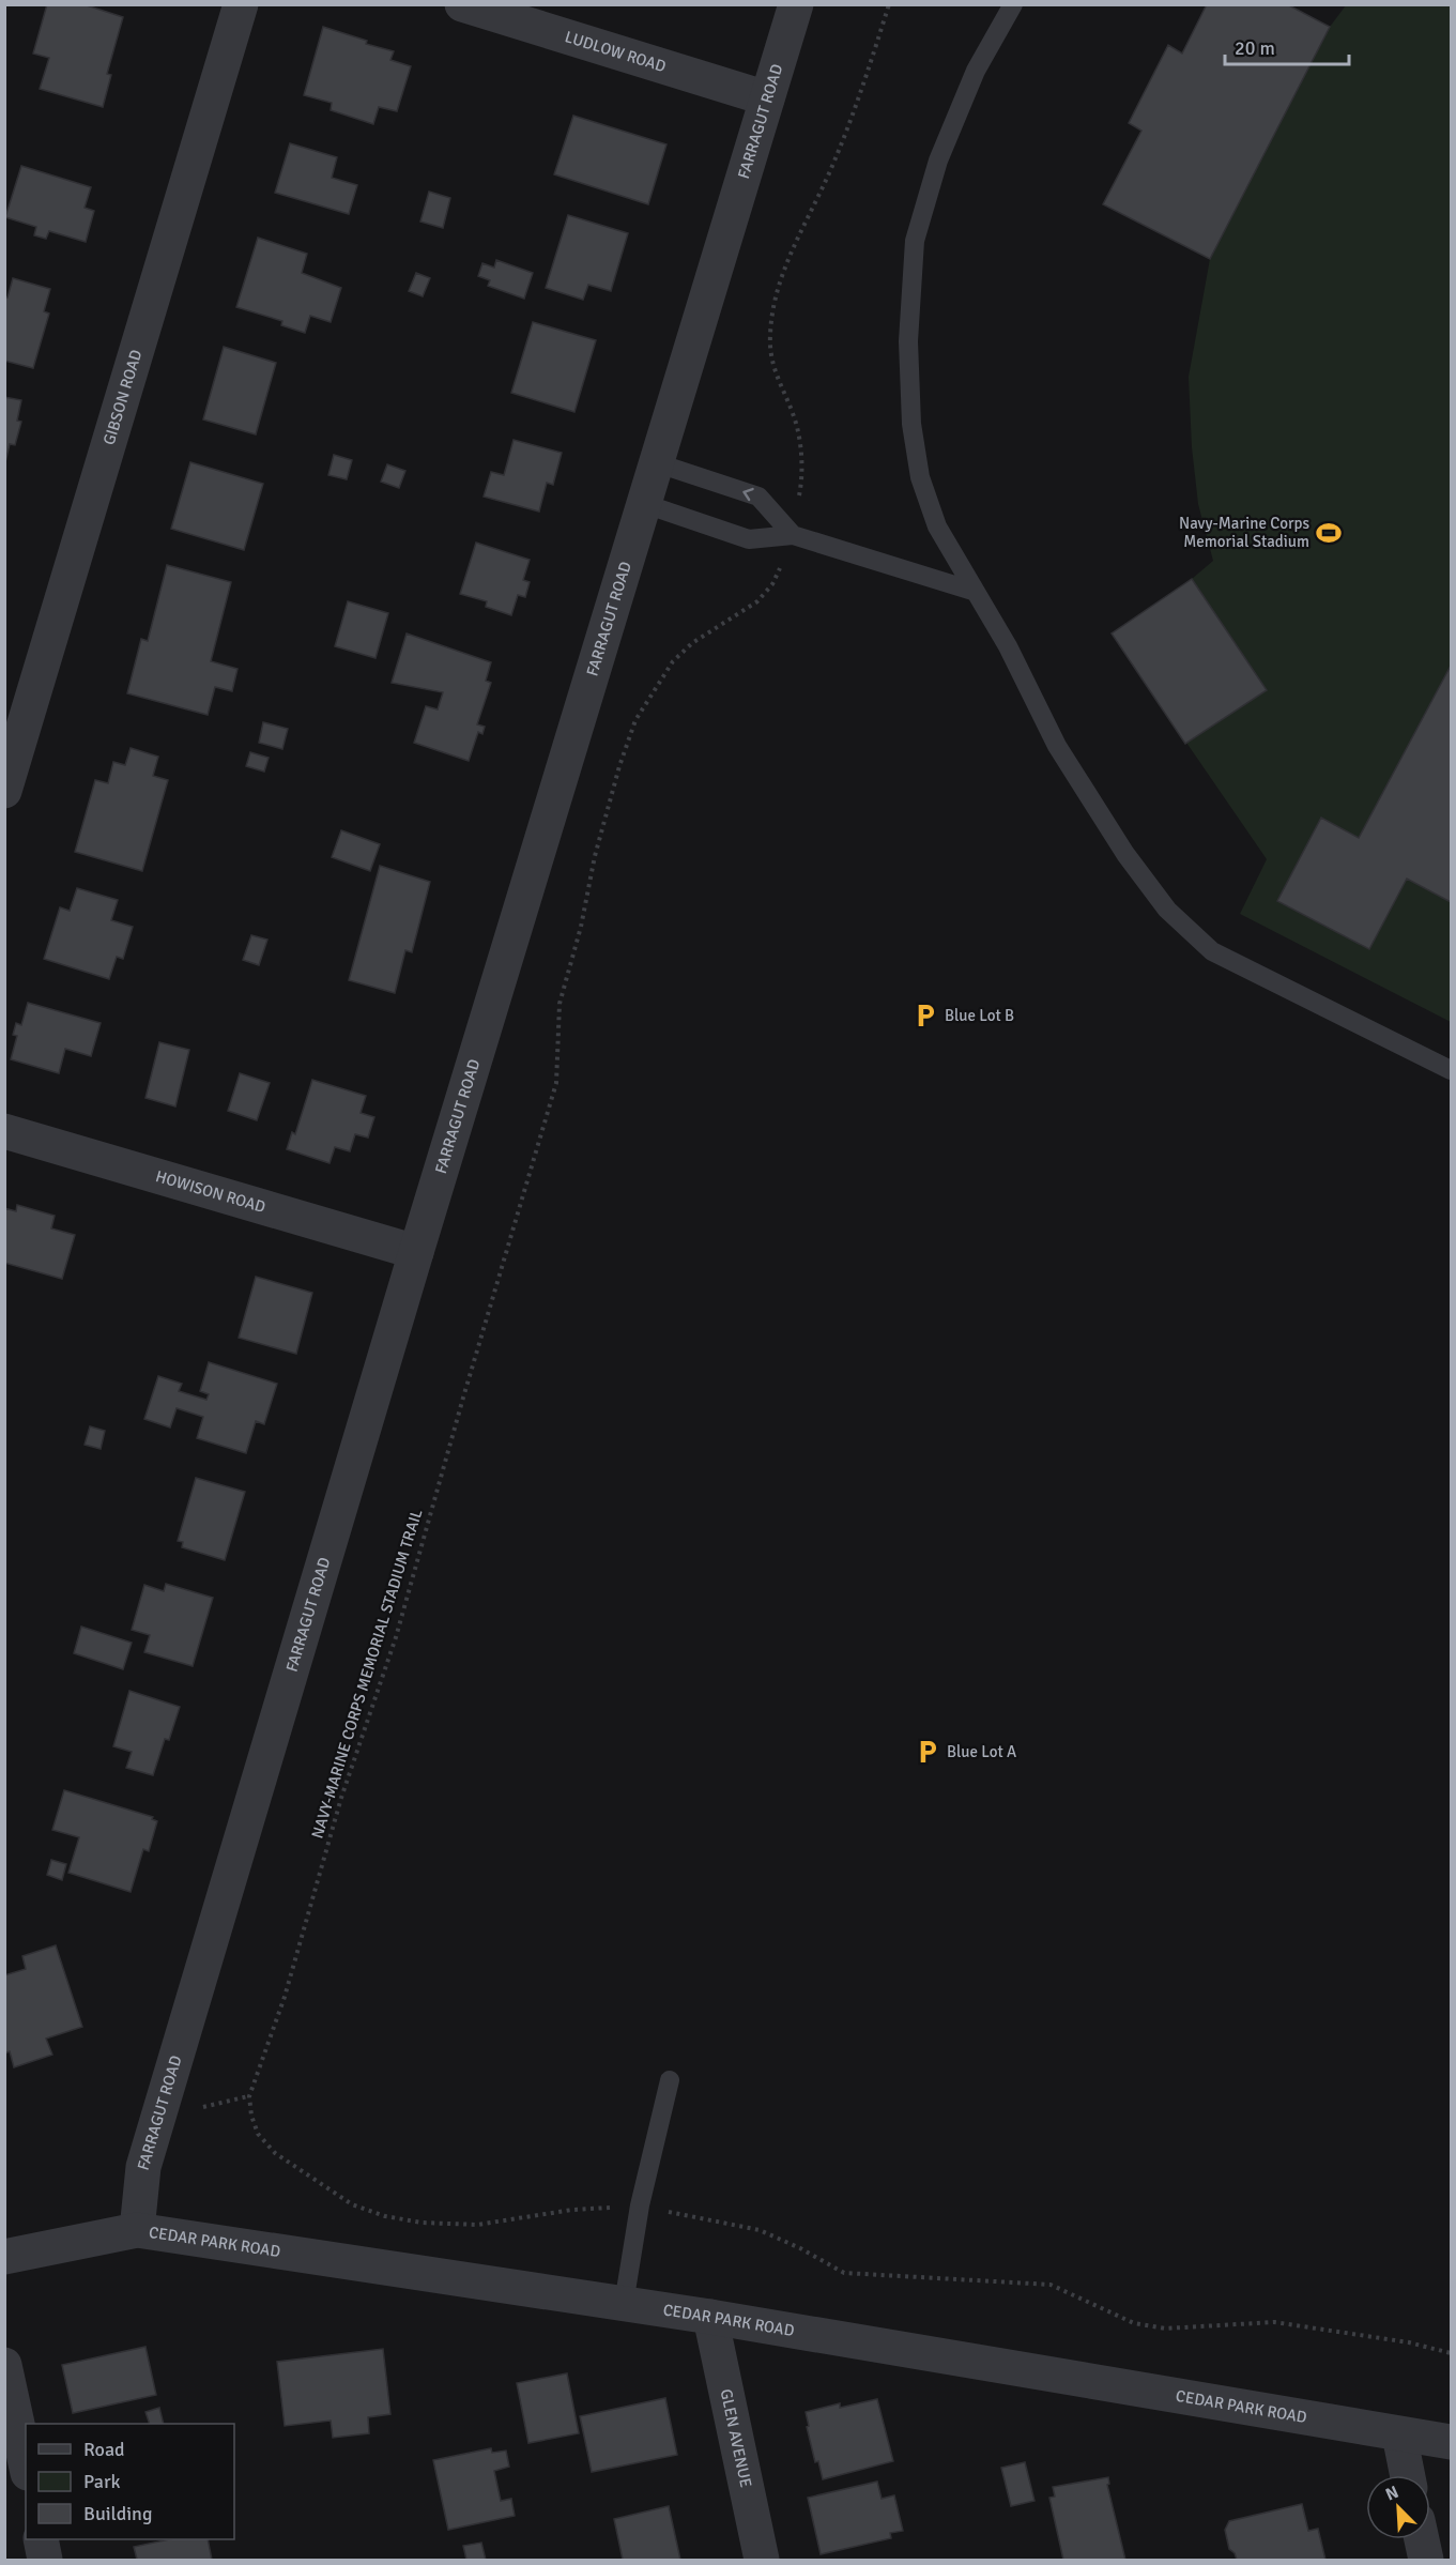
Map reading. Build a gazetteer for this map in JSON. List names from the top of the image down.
{
  "streets": {
    "street": [
      "LUDLOW ROAD",
      "FARRAGUT ROAD",
      "GIBSON ROAD",
      "HOWISON ROAD",
      "CEDAR PARK ROAD",
      "GLEN AVENUE"
    ],
    "path": ["NAVY-MARINE CORPS MEMORIAL STADIUM TRAIL"]
  },
  "crossings": [
    ["LUDLOW ROAD", "FARRAGUT ROAD"],
    ["FARRAGUT ROAD", "HOWISON ROAD"],
    ["FARRAGUT ROAD", "CEDAR PARK ROAD"],
    ["CEDAR PARK ROAD", "GLEN AVENUE"]
  ],
  "places": {
    "sports": ["Navy-Marine Corps Memorial Stadium"],
    "parking": ["Blue Lot B", "Blue Lot A"]
  },
  "legend": ["Road", "Park", "Building"],
  "scale_bar": "20 m",
  "north": "top left"
}
